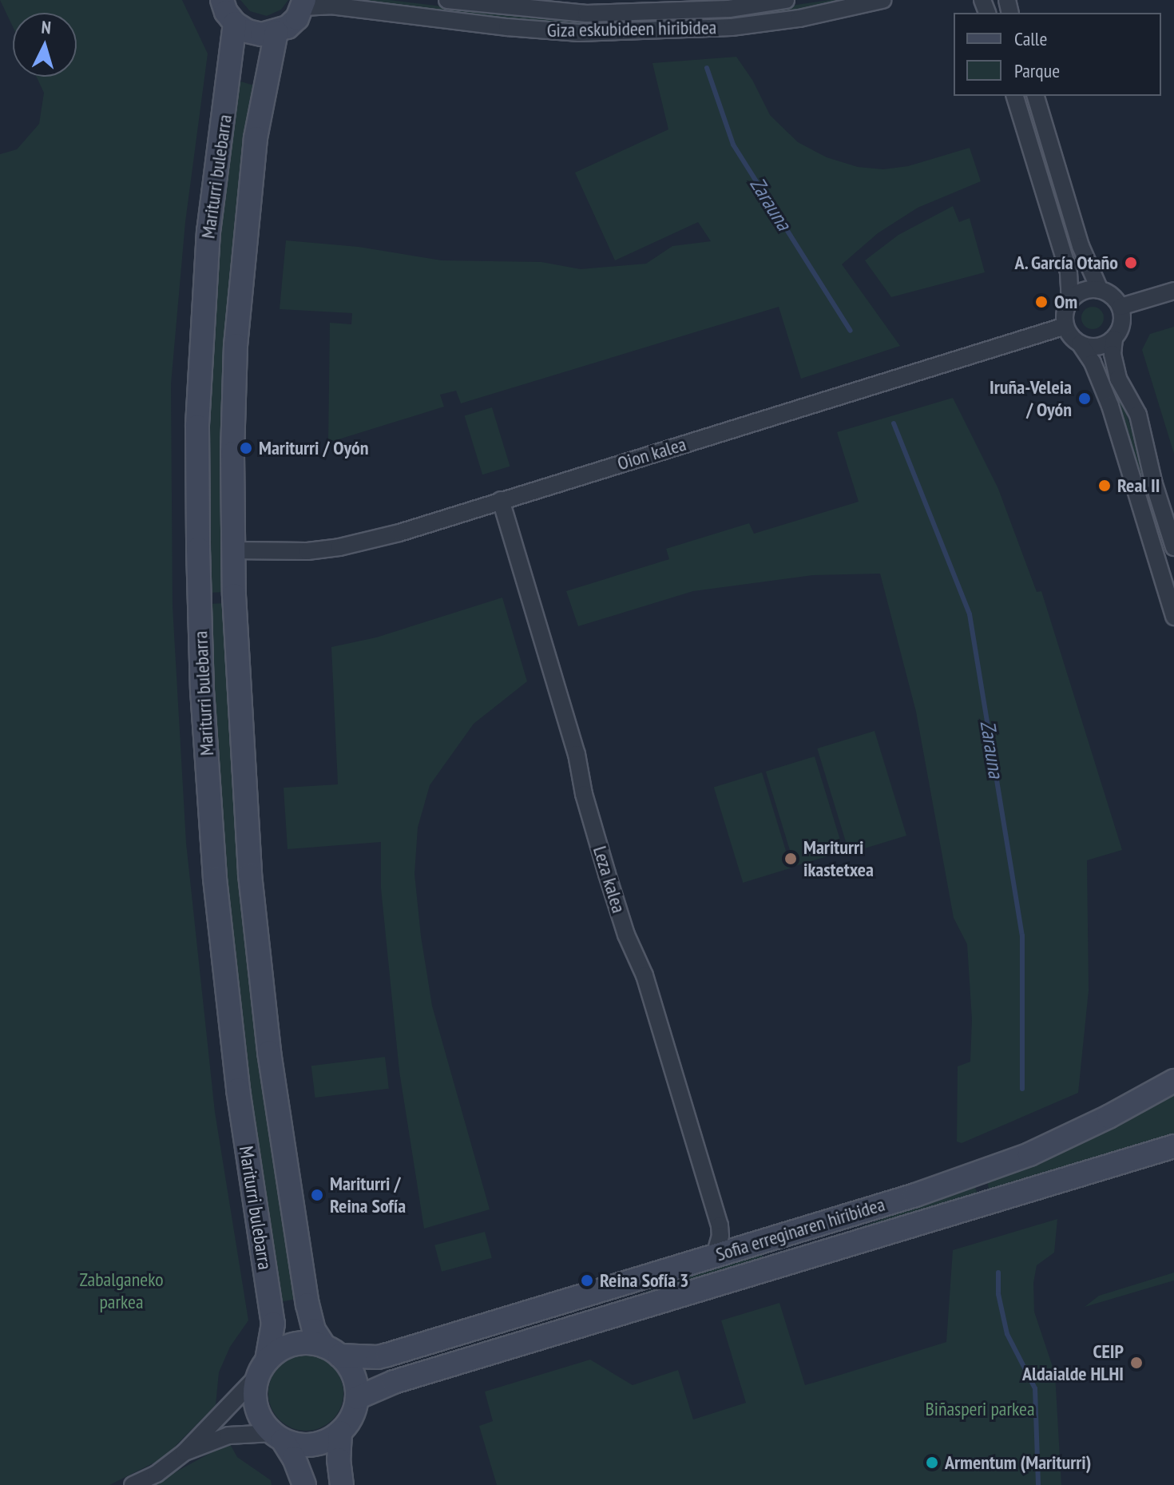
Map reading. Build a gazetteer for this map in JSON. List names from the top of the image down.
{
  "streets": {
    "main road": ["Mariturri bulebarra", "Sofia erreginaren hiribidea"],
    "street": ["Giza eskubideen hiribidea", "Oion kalea", "Leza kalea"]
  },
  "crossings": [
    ["Mariturri bulebarra", "Oion kalea"],
    ["Mariturri bulebarra", "Sofia erreginaren hiribidea"],
    ["Oion kalea", "Leza kalea"],
    ["Leza kalea", "Sofia erreginaren hiribidea"]
  ],
  "water": ["Zarauna"],
  "parks": ["Zabalganeko parkea", "Biñasperi parkea"],
  "places": [
    "A. García Otaño",
    "Om",
    "Iruña-Veleia / Oyón",
    "Mariturri / Oyón",
    "Real II",
    "Mariturri ikastetxea",
    "Mariturri / Reina Sofía",
    "Reina Sofía 3",
    "CEIP Aldaialde HLHI",
    "Armentum (Mariturri)"
  ],
  "legend": ["Calle", "Parque"],
  "north": "top"
}
